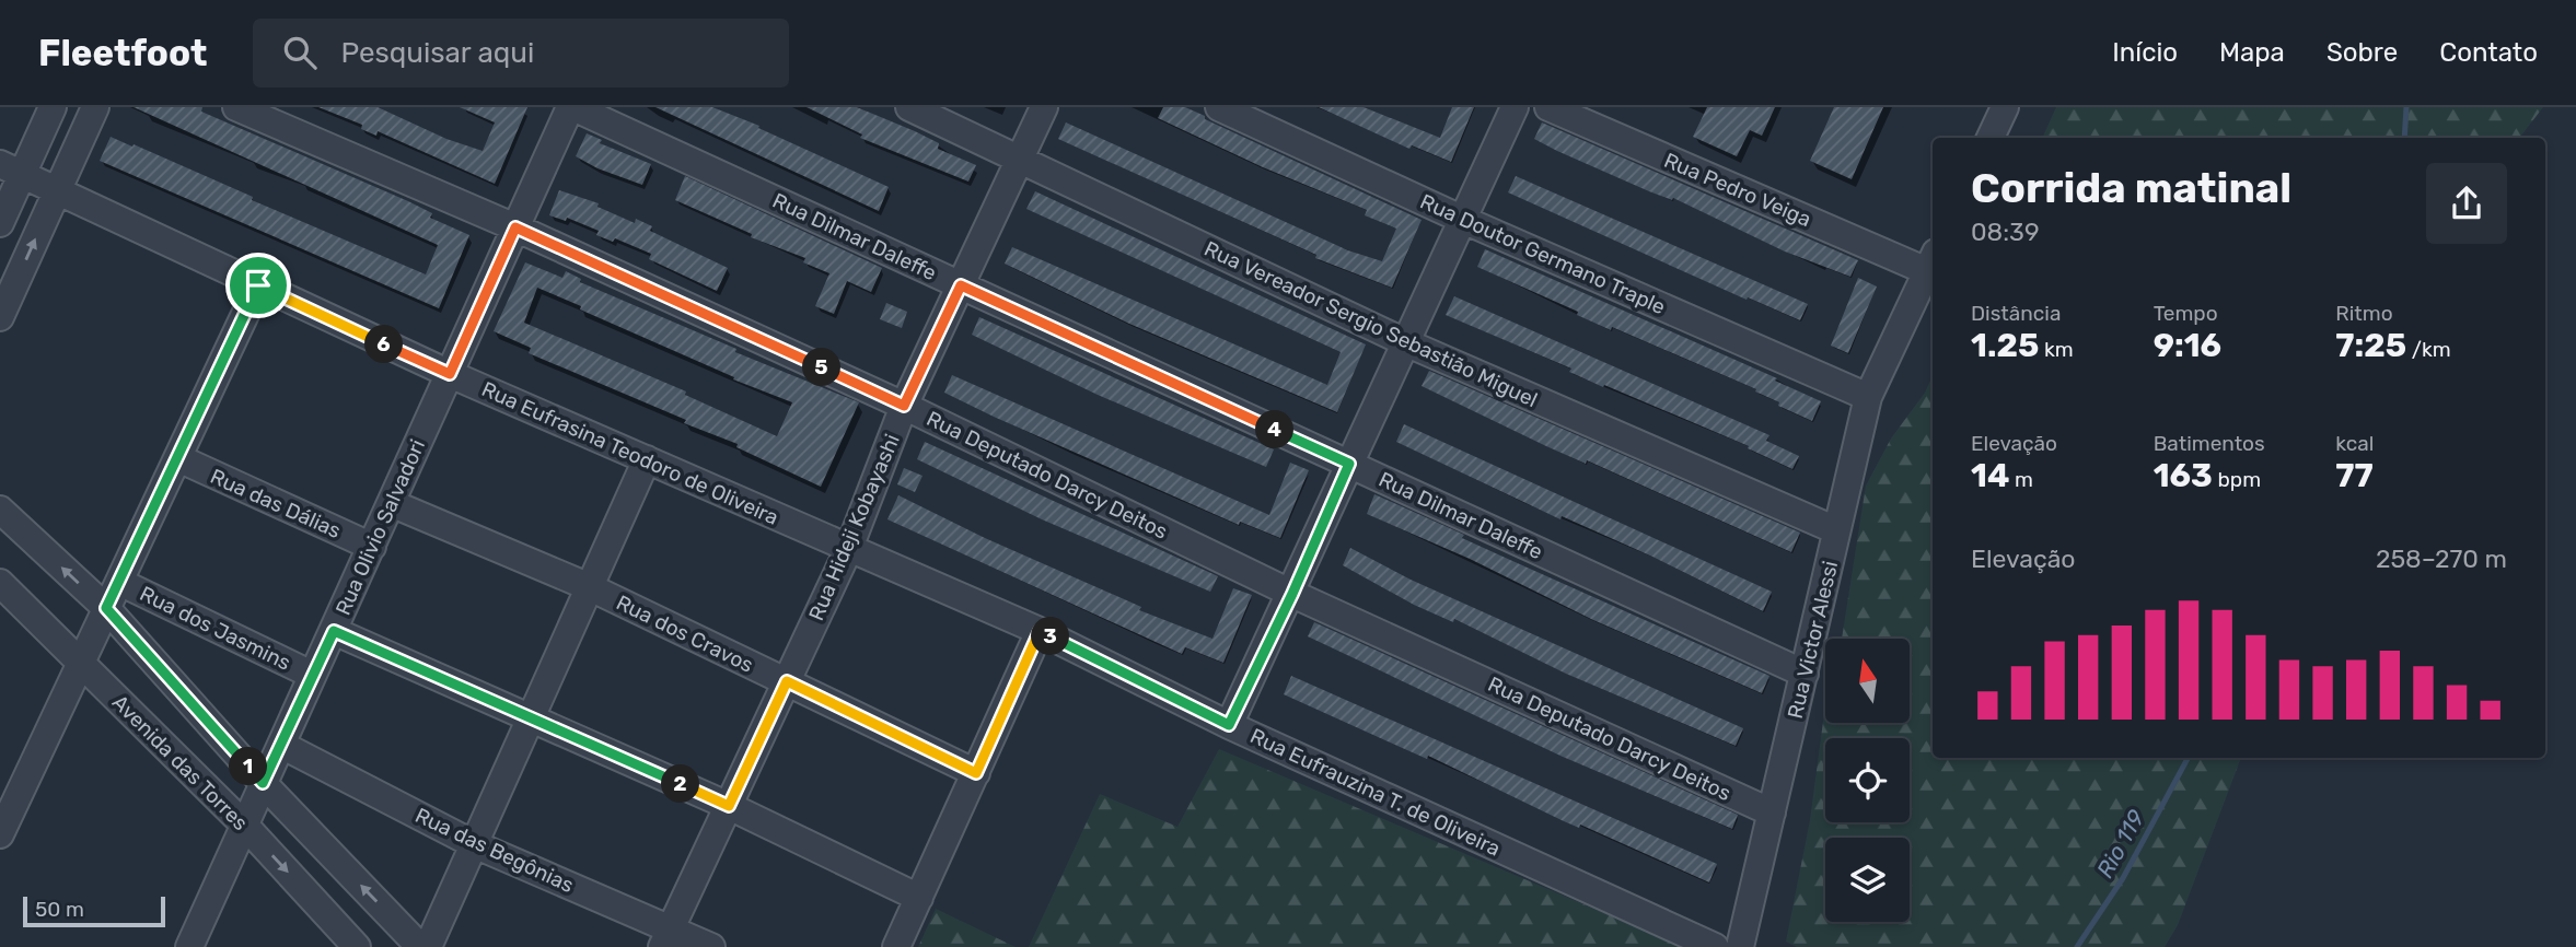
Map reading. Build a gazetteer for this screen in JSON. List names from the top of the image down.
{
  "streets": {
    "street": [
      "Rua Pedro Veiga",
      "Rua Dilmar Daleffe",
      "Rua Doutor Germano Traple",
      "Rua Vereador Sergio Sebastião Miguel",
      "Rua Eufrasina Teodoro de Oliveira",
      "Rua Deputado Darcy Deitos",
      "Rua das Dálias",
      "Rua Olivio Salvadori",
      "Rua Hideji Kobayashi",
      "Rua dos Jasmins",
      "Rua dos Cravos",
      "Rua Victor Alessi",
      "Avenida das Torres",
      "Rua Eufrauzina T. de Oliveira",
      "Rua das Begônias"
    ]
  },
  "crossings": [
    ["Rua Pedro Veiga", "Rua Victor Alessi"],
    ["Rua Dilmar Daleffe", "Rua Olivio Salvadori"],
    ["Rua Dilmar Daleffe", "Rua Hideji Kobayashi"],
    ["Rua Dilmar Daleffe", "Rua Victor Alessi"],
    ["Rua Doutor Germano Traple", "Rua Victor Alessi"],
    ["Rua Vereador Sergio Sebastião Miguel", "Rua Hideji Kobayashi"],
    ["Rua Vereador Sergio Sebastião Miguel", "Rua Victor Alessi"],
    ["Rua Eufrasina Teodoro de Oliveira", "Rua Olivio Salvadori"],
    ["Rua Eufrasina Teodoro de Oliveira", "Rua Hideji Kobayashi"],
    ["Rua Eufrasina Teodoro de Oliveira", "Rua Eufrauzina T. de Oliveira"],
    ["Rua Deputado Darcy Deitos", "Rua Olivio Salvadori"],
    ["Rua Deputado Darcy Deitos", "Rua Hideji Kobayashi"],
    ["Rua Deputado Darcy Deitos", "Rua Victor Alessi"],
    ["Rua das Dálias", "Rua Olivio Salvadori"],
    ["Rua Olivio Salvadori", "Rua dos Jasmins"],
    ["Rua Olivio Salvadori", "Rua dos Cravos"],
    ["Rua Olivio Salvadori", "Avenida das Torres"],
    ["Rua Olivio Salvadori", "Rua das Begônias"],
    ["Rua Hideji Kobayashi", "Rua dos Cravos"],
    ["Rua Hideji Kobayashi", "Rua das Begônias"]
  ],
  "water": ["Rio 119"],
  "scale_bar": "50 m",
  "north": "top",
  "page": {
    "header": "Fleetfoot",
    "search": "Pesquisar aqui",
    "nav": [
      "Início",
      "Mapa",
      "Sobre",
      "Contato"
    ],
    "heading": ["Corrida matinal", "08:39"],
    "stats": [
      ["Distância", "1.25 km"],
      ["Tempo", "9:16"],
      ["Ritmo", "7:25 /km"],
      ["Elevação", "14 m"],
      ["Batimentos", "163 bpm"],
      ["kcal", "77"]
    ],
    "pins": [
      "6",
      "5",
      "4",
      "3",
      "1",
      "2"
    ],
    "chart": ["Elevação", "258–270 m"],
    "scale": "50 m"
  }
}
